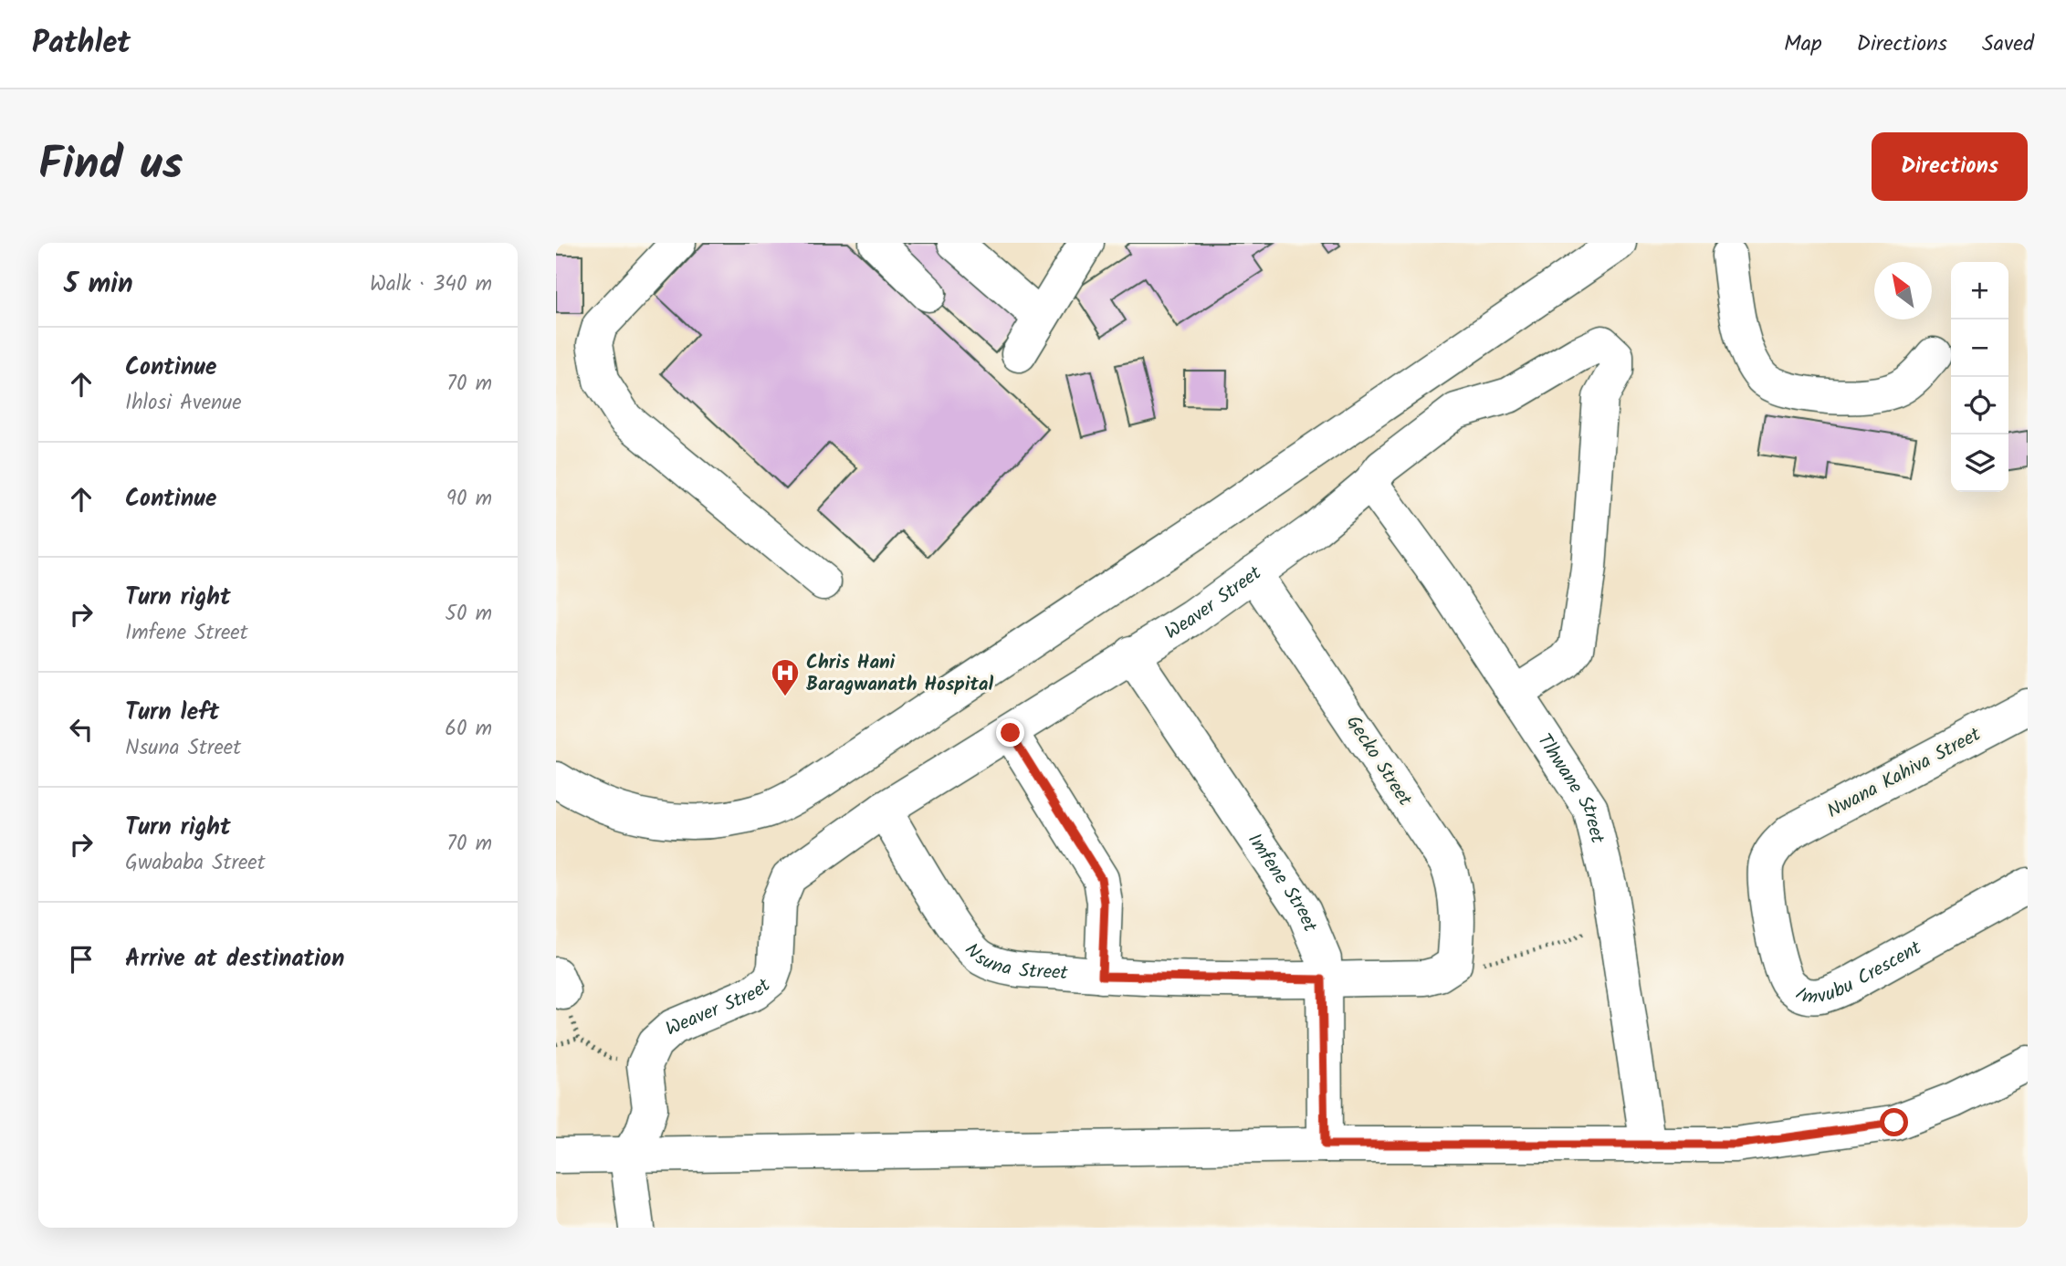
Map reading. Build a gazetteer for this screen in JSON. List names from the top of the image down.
{
  "streets": {
    "street": [
      "Weaver Street",
      "Gecko Street",
      "Nwana Kahiva Street",
      "Tlhwane Street",
      "Imfene Street",
      "Nsuna Street",
      "Imvubu Crescent"
    ]
  },
  "crossings": [
    ["Weaver Street", "Gecko Street"],
    ["Weaver Street", "Tlhwane Street"],
    ["Weaver Street", "Imfene Street"],
    ["Weaver Street", "Nsuna Street"],
    ["Gecko Street", "Nsuna Street"],
    ["Nwana Kahiva Street", "Imvubu Crescent"],
    ["Imfene Street", "Nsuna Street"]
  ],
  "places": {
    "hospital": ["Chris Hani Baragwanath Hospital"]
  },
  "north": "top left",
  "page": {
    "header": "Pathlet",
    "nav": ["Map", "Directions", "Saved"],
    "title": "Find us",
    "buttons": "Directions",
    "heading": ["5 min", "Walk · 340 m"],
    "map_buttons": ["+", "−"],
    "list": [
      ["Continue", "Ihlosi Avenue", "70 m"],
      ["Continue", "90 m"],
      ["Turn right", "Imfene Street", "50 m"],
      ["Turn left", "Nsuna Street", "60 m"],
      ["Turn right", "Gwababa Street", "70 m"],
      "Arrive at destination"
    ]
  }
}
